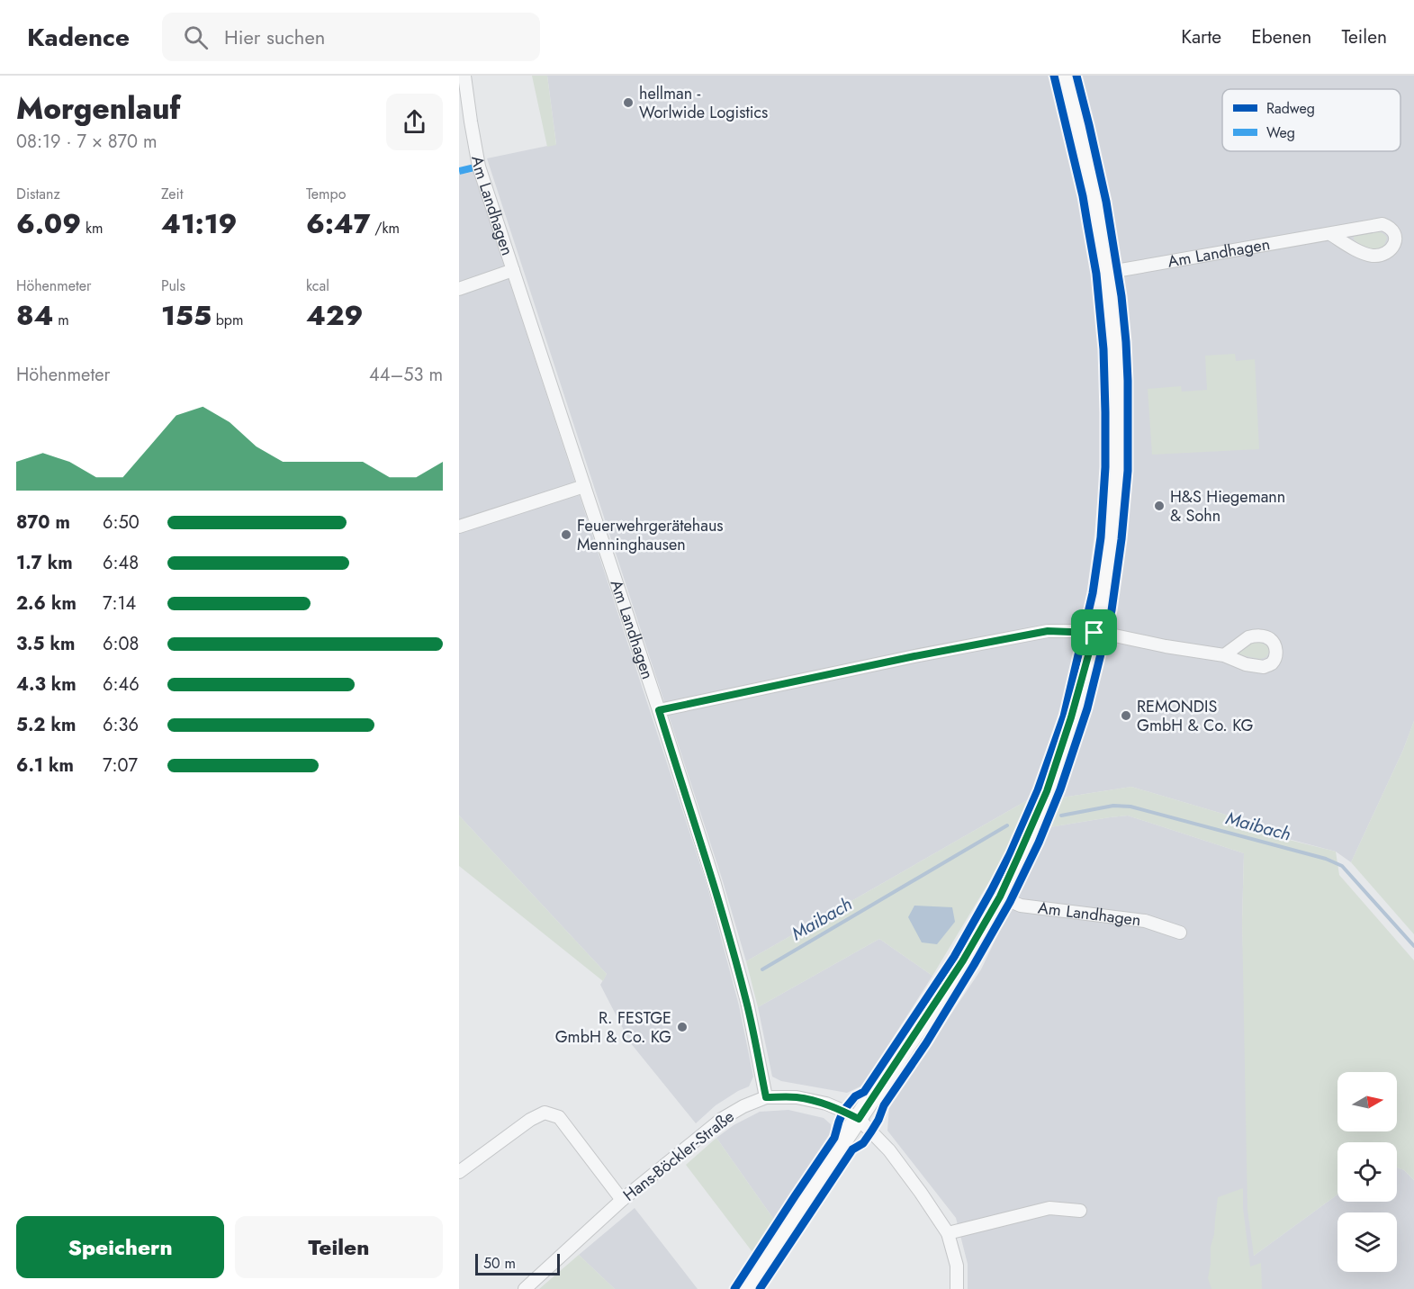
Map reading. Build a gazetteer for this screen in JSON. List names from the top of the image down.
{
  "streets": {
    "street": ["Am Landhagen", "Hans-Böckler-Straße"]
  },
  "crossings": [
    ["Am Landhagen", "Hans-Böckler-Straße"]
  ],
  "water": ["Maibach"],
  "places": [
    "hellman - Worlwide Logistics",
    "H&S Hiegemann & Sohn",
    "Feuerwehrgerätehaus Menninghausen",
    "REMONDIS GmbH & Co. KG",
    "R. FESTGE GmbH & Co. KG"
  ],
  "legend": ["Radweg", "Weg"],
  "scale_bar": "50 m",
  "north": "right",
  "page": {
    "header": "Kadence",
    "search": "Hier suchen",
    "nav": ["Karte", "Ebenen", "Teilen"],
    "heading": ["Morgenlauf", "08:19 · 7 × 870 m"],
    "stats": [
      ["Distanz", "6.09 km"],
      ["Zeit", "41:19"],
      ["Tempo", "6:47 /km"],
      ["Höhenmeter", "84 m"],
      ["Puls", "155 bpm"],
      ["kcal", "429"]
    ],
    "chart": ["Höhenmeter", "44–53 m"],
    "list": [
      {
        "name": "870 m",
        "note": "6:50"
      },
      {
        "name": "1.7 km",
        "note": "6:48"
      },
      {
        "name": "2.6 km",
        "note": "7:14"
      },
      {
        "name": "3.5 km",
        "note": "6:08"
      },
      {
        "name": "4.3 km",
        "note": "6:46"
      },
      {
        "name": "5.2 km",
        "note": "6:36"
      },
      {
        "name": "6.1 km",
        "note": "7:07"
      }
    ],
    "buttons": ["Speichern", "Teilen"],
    "scale": "50 m"
  }
}
